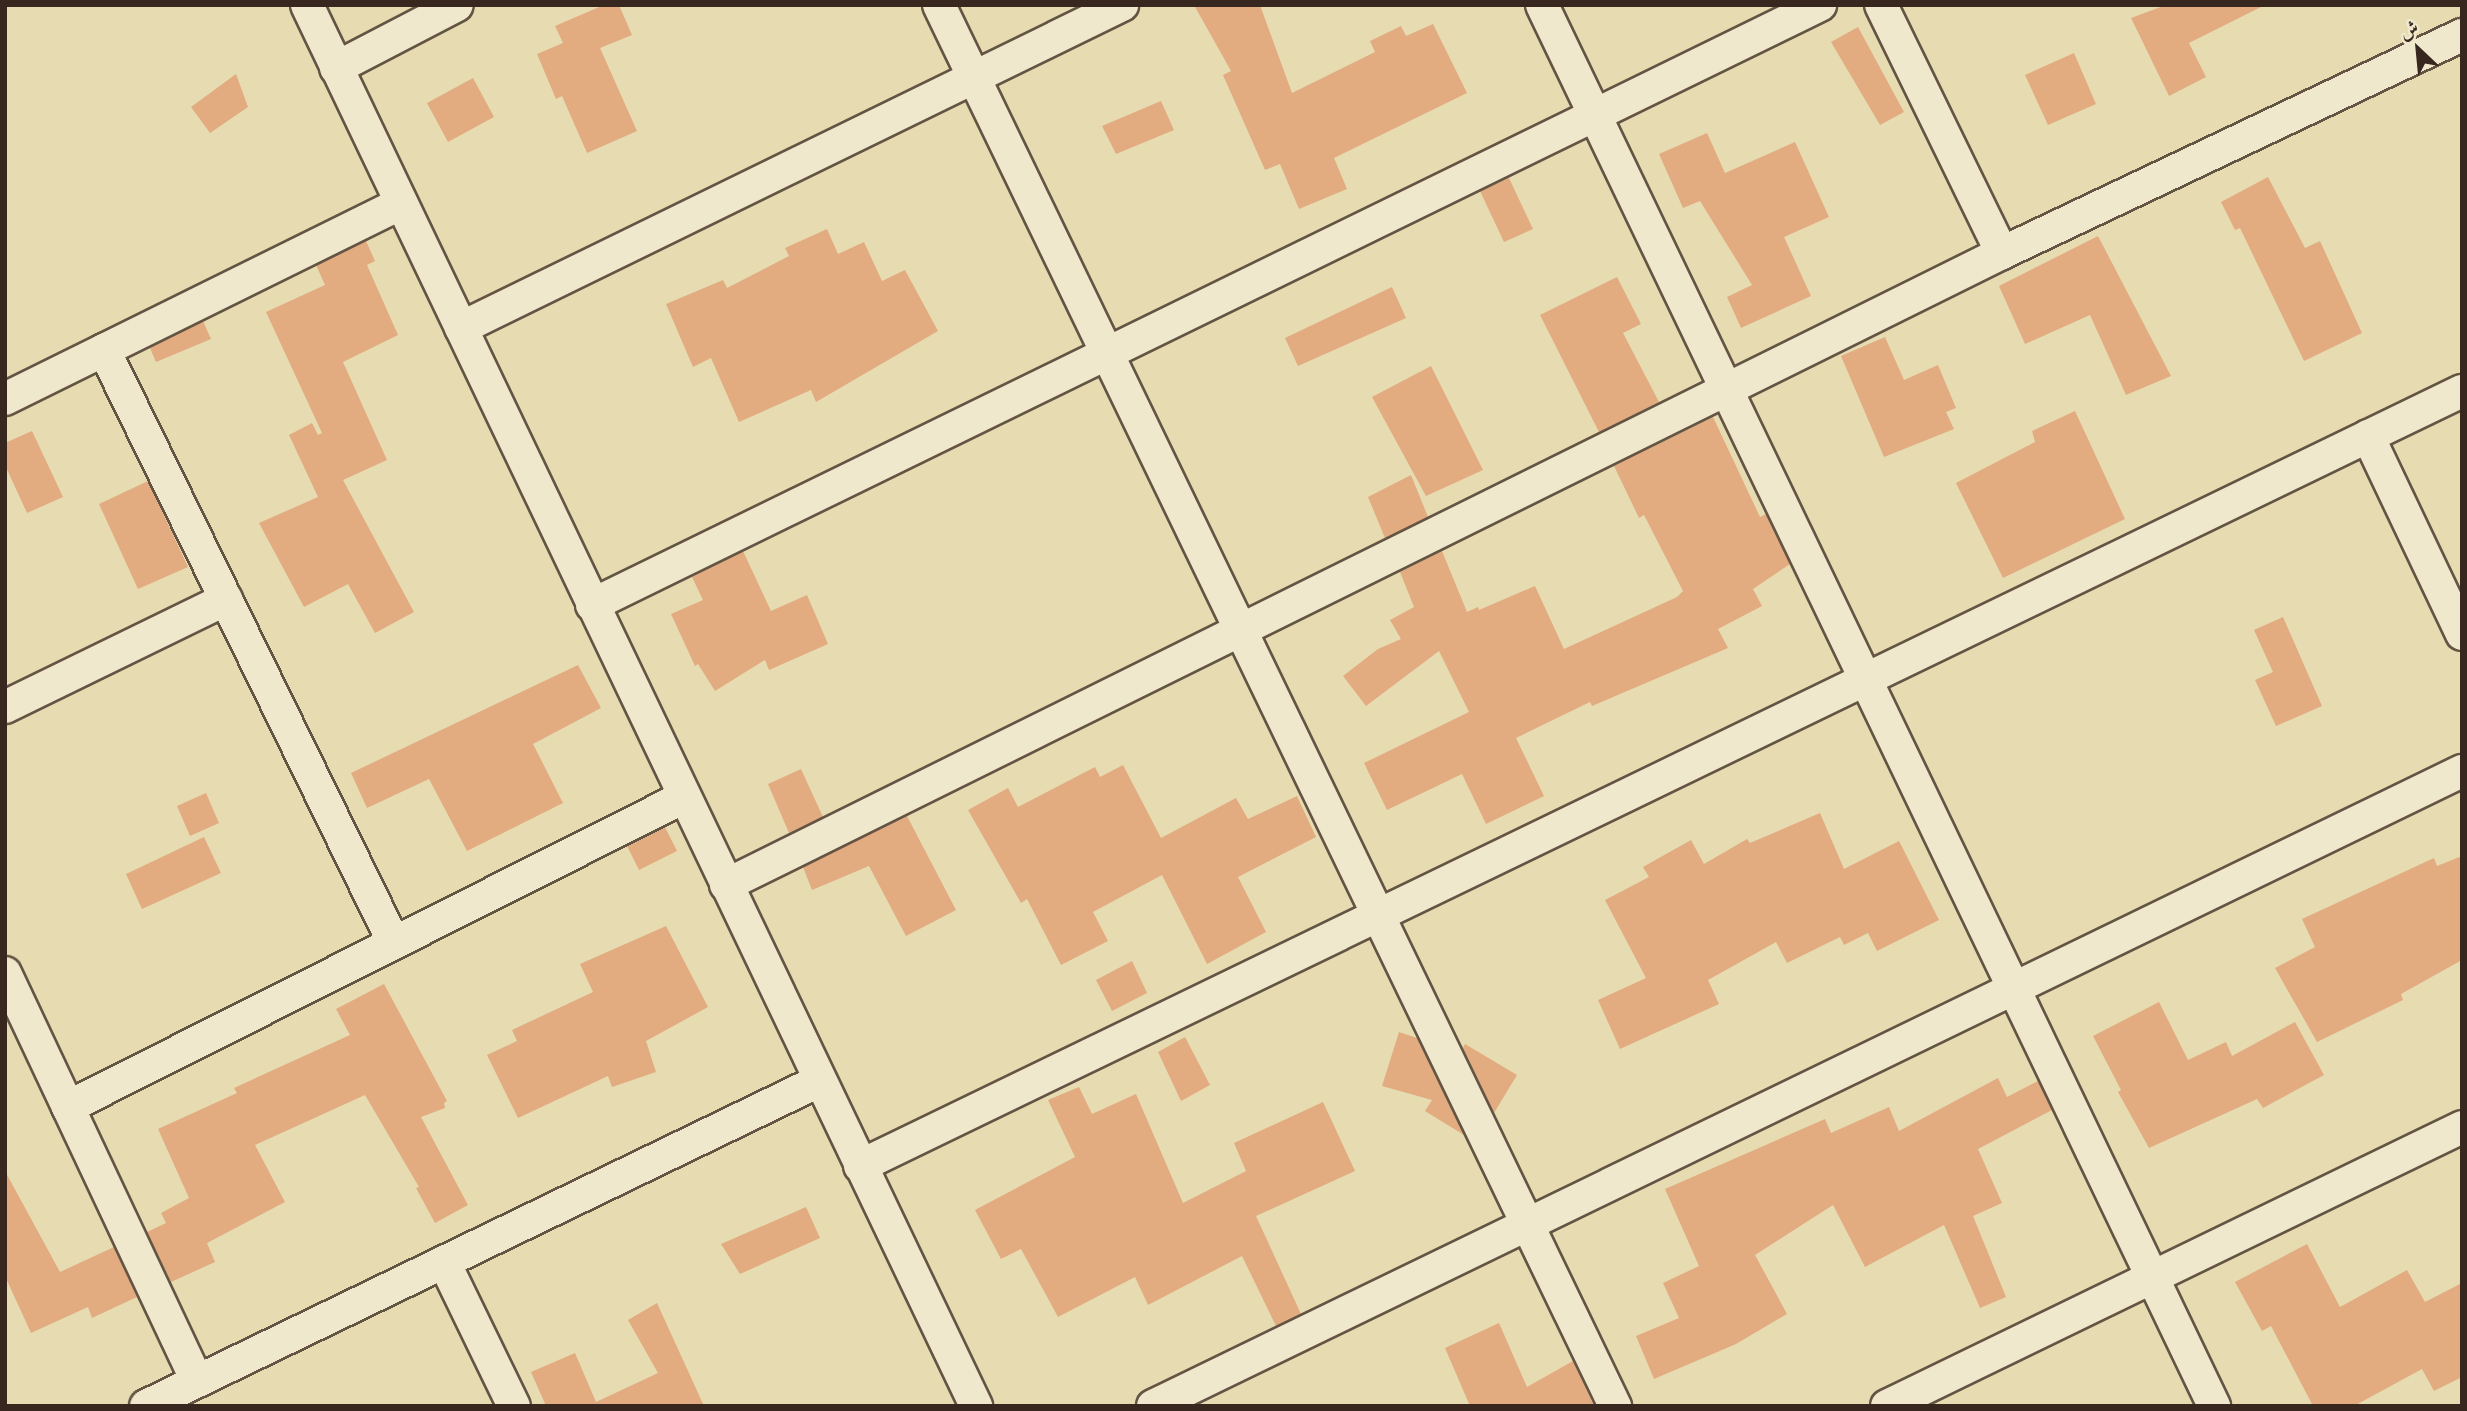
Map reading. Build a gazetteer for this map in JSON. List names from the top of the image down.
{
  "north": "top left"
}
